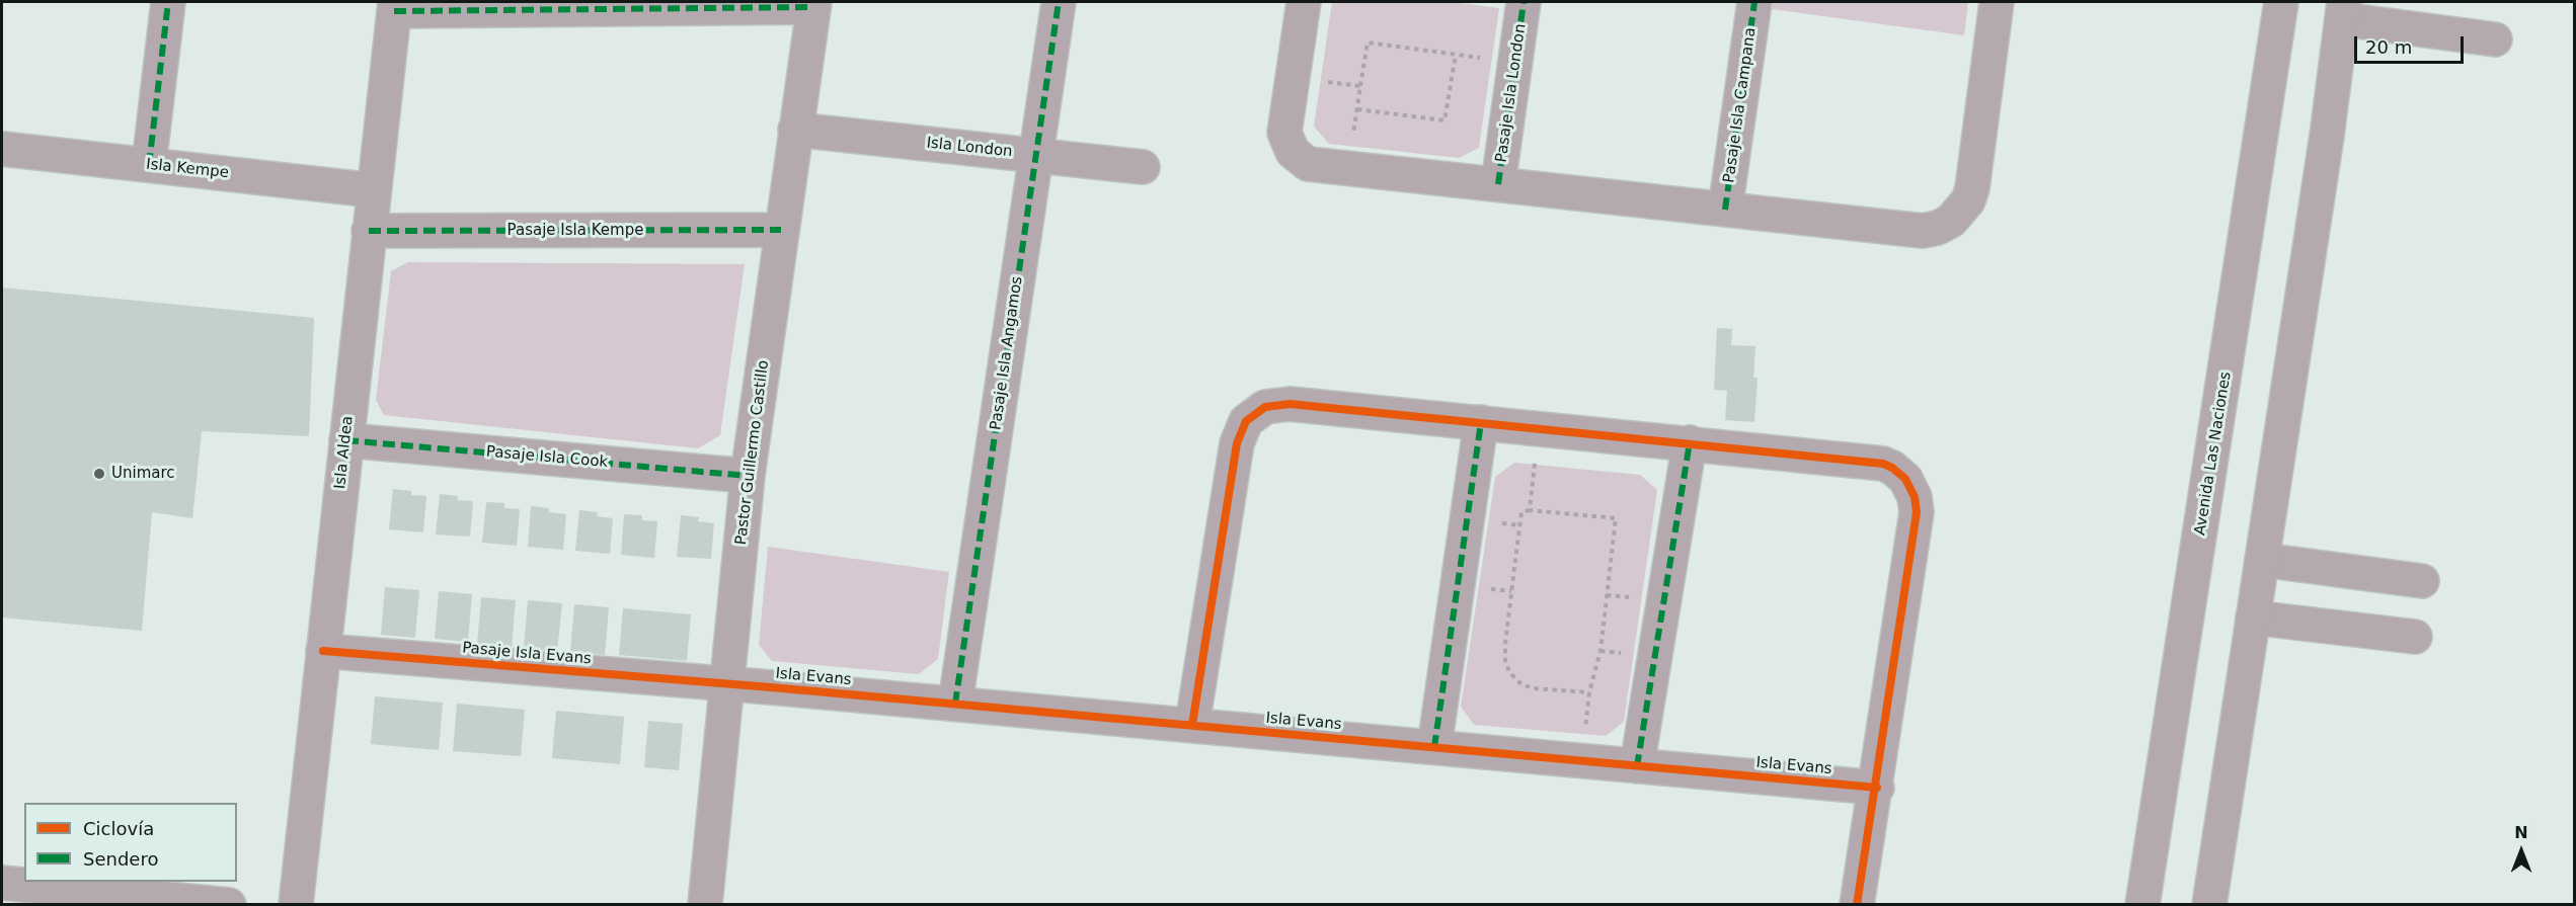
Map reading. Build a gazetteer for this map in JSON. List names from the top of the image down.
{
  "streets": {
    "street": [
      "Pasaje Isla London",
      "Pasaje Isla Campana",
      "Isla London",
      "Isla Kempe",
      "Pasaje Isla Kempe",
      "Pasaje Isla Angamos",
      "Isla Aldea",
      "Pastor Guillermo Castillo",
      "Avenida Las Naciones",
      "Pasaje Isla Cook",
      "Pasaje Isla Evans",
      "Isla Evans"
    ]
  },
  "crossings": [
    ["Isla London", "Pasaje Isla Angamos"],
    ["Isla London", "Pastor Guillermo Castillo"],
    ["Isla Kempe", "Isla Aldea"],
    ["Pasaje Isla Kempe", "Isla Aldea"],
    ["Pasaje Isla Kempe", "Pastor Guillermo Castillo"],
    ["Pasaje Isla Angamos", "Isla Evans"],
    ["Isla Aldea", "Pasaje Isla Cook"],
    ["Isla Aldea", "Pasaje Isla Evans"],
    ["Pastor Guillermo Castillo", "Pasaje Isla Cook"],
    ["Pastor Guillermo Castillo", "Pasaje Isla Evans"],
    ["Pastor Guillermo Castillo", "Isla Evans"],
    ["Pasaje Isla Evans", "Isla Evans"]
  ],
  "places": ["Unimarc"],
  "legend": ["Ciclovía", "Sendero"],
  "scale_bar": "20 m",
  "north": "top"
}
